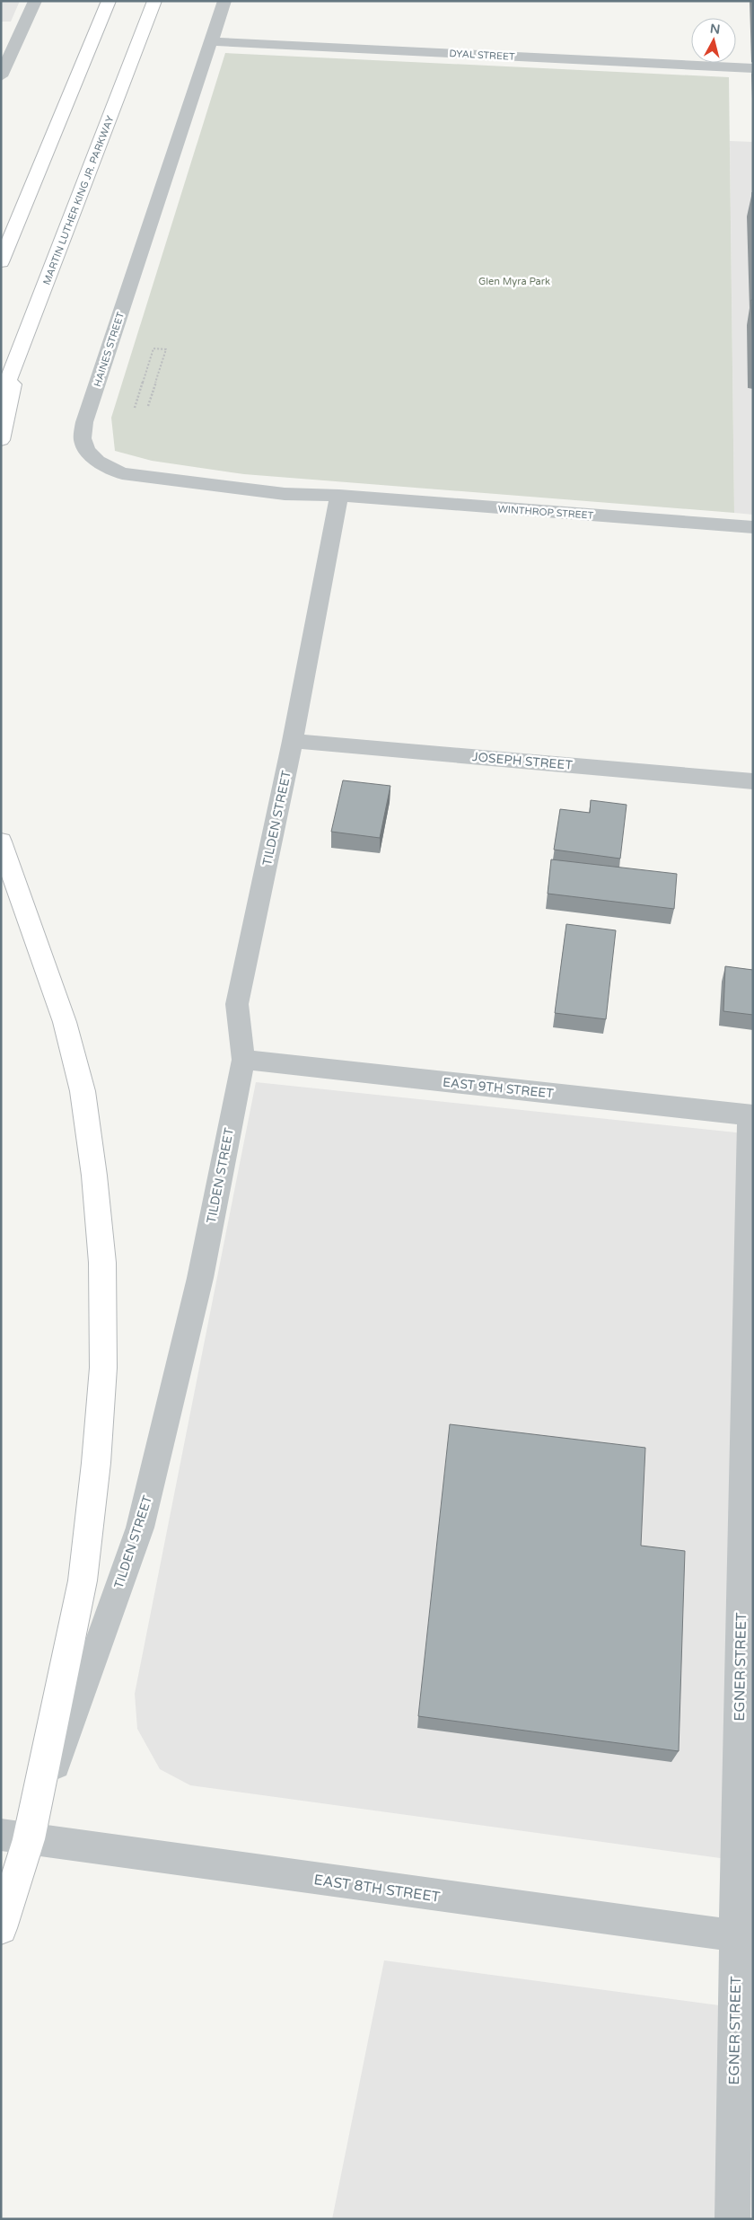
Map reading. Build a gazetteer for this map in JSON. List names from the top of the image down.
{
  "streets": {
    "highway": ["MARTIN LUTHER KING JR. PARKWAY"],
    "street": [
      "DYAL STREET",
      "HAINES STREET",
      "WINTHROP STREET",
      "JOSEPH STREET",
      "TILDEN STREET",
      "EAST 9TH STREET",
      "EGNER STREET",
      "EAST 8TH STREET"
    ]
  },
  "crossings": [
    ["DYAL STREET", "HAINES STREET"],
    ["HAINES STREET", "WINTHROP STREET"],
    ["HAINES STREET", "TILDEN STREET"],
    ["WINTHROP STREET", "TILDEN STREET"],
    ["JOSEPH STREET", "TILDEN STREET"],
    ["TILDEN STREET", "EAST 9TH STREET"],
    ["TILDEN STREET", "EAST 8TH STREET"],
    ["EAST 9TH STREET", "EGNER STREET"],
    ["EGNER STREET", "EAST 8TH STREET"]
  ],
  "parks": ["Glen Myra Park"],
  "north": "top"
}
